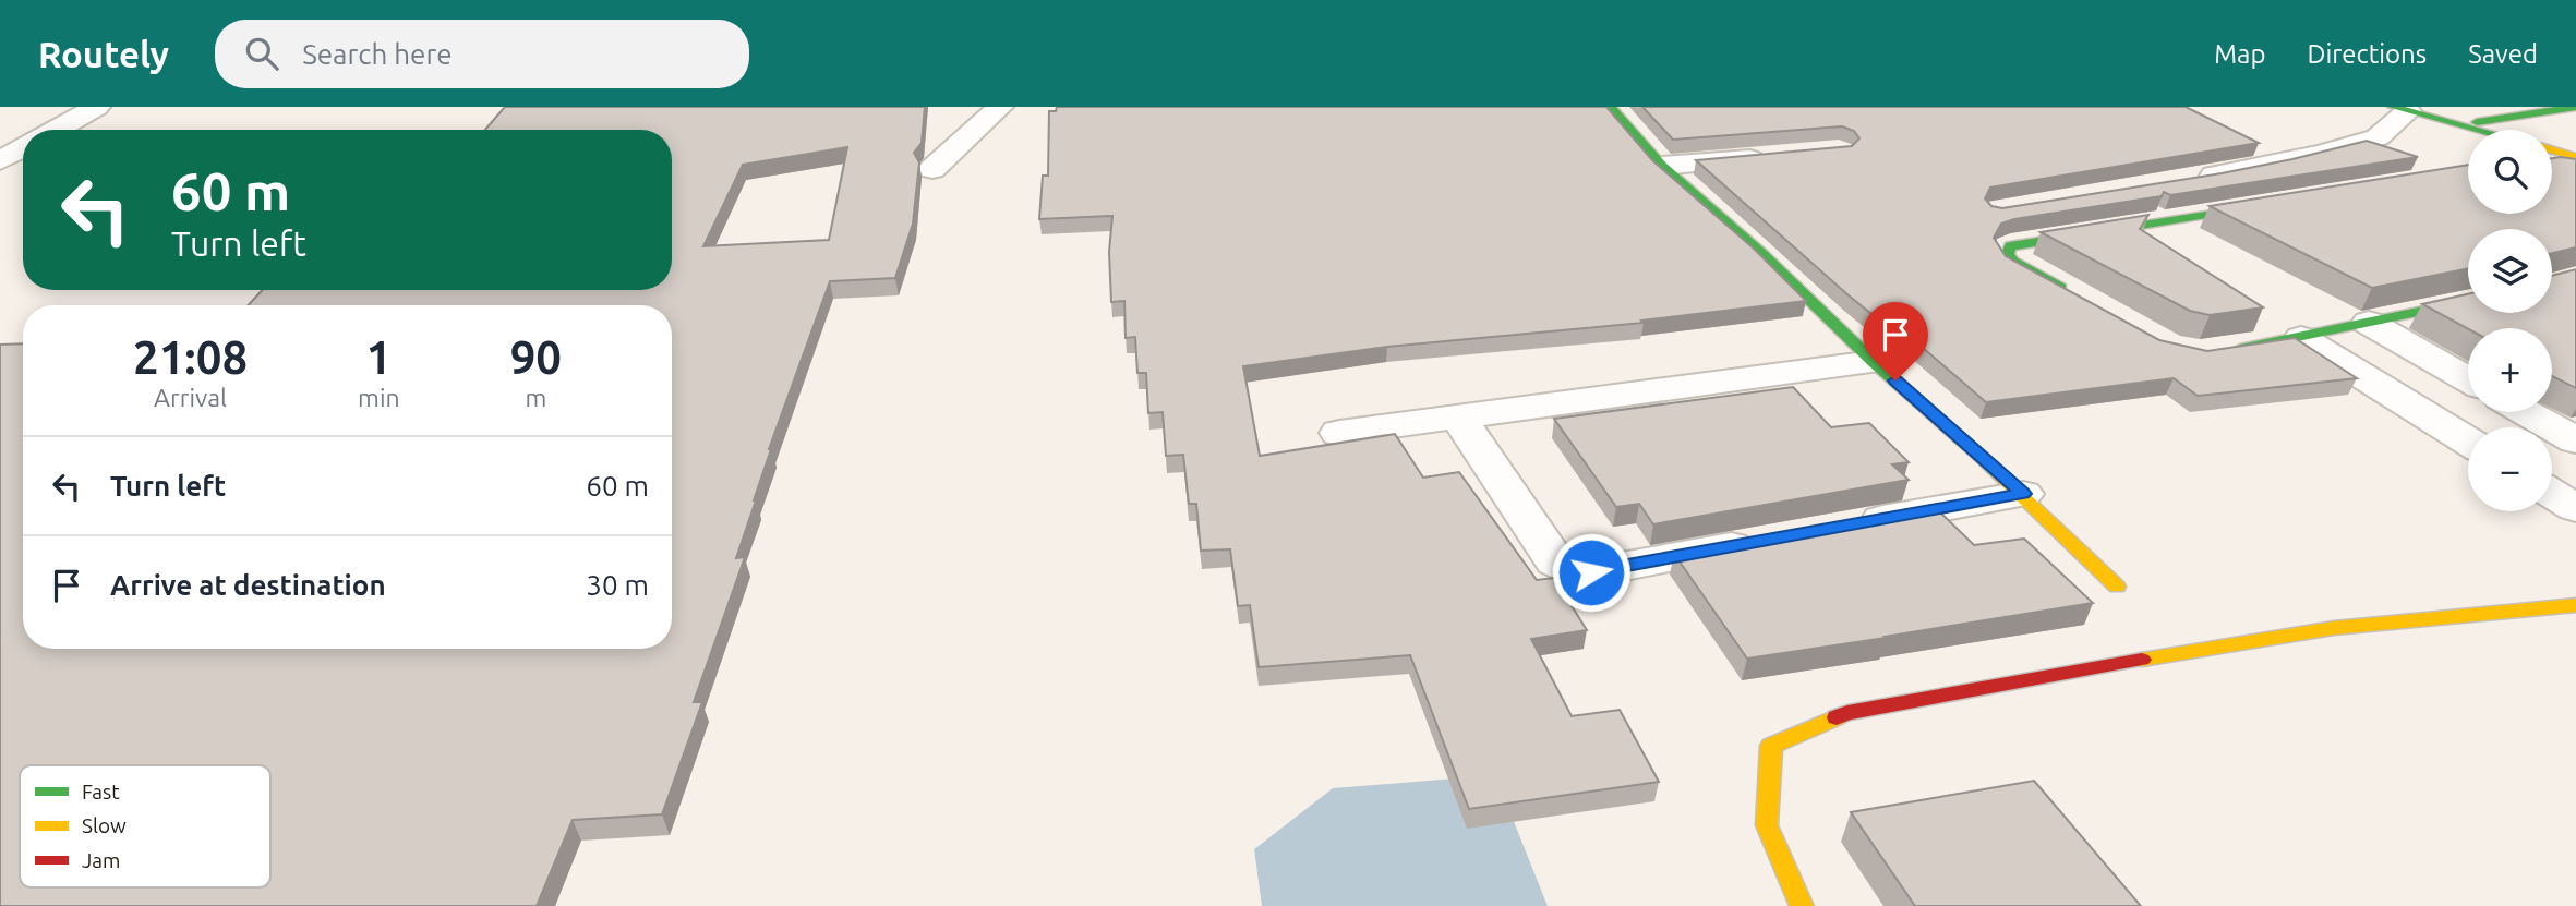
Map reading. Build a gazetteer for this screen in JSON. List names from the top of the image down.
{
  "legend": ["Fast", "Slow", "Jam"],
  "page": {
    "header": "Routely",
    "search": "Search here",
    "nav": ["Map", "Directions", "Saved"],
    "map_buttons": ["+", "−"],
    "turn": ["60 m", "Turn left"],
    "eta": [
      "21:08",
      "Arrival",
      "1",
      "min",
      "90",
      "m"
    ],
    "list": [
      {
        "name": "Turn left",
        "value": "60 m"
      },
      {
        "name": "Arrive at destination",
        "value": "30 m"
      }
    ]
  }
}
